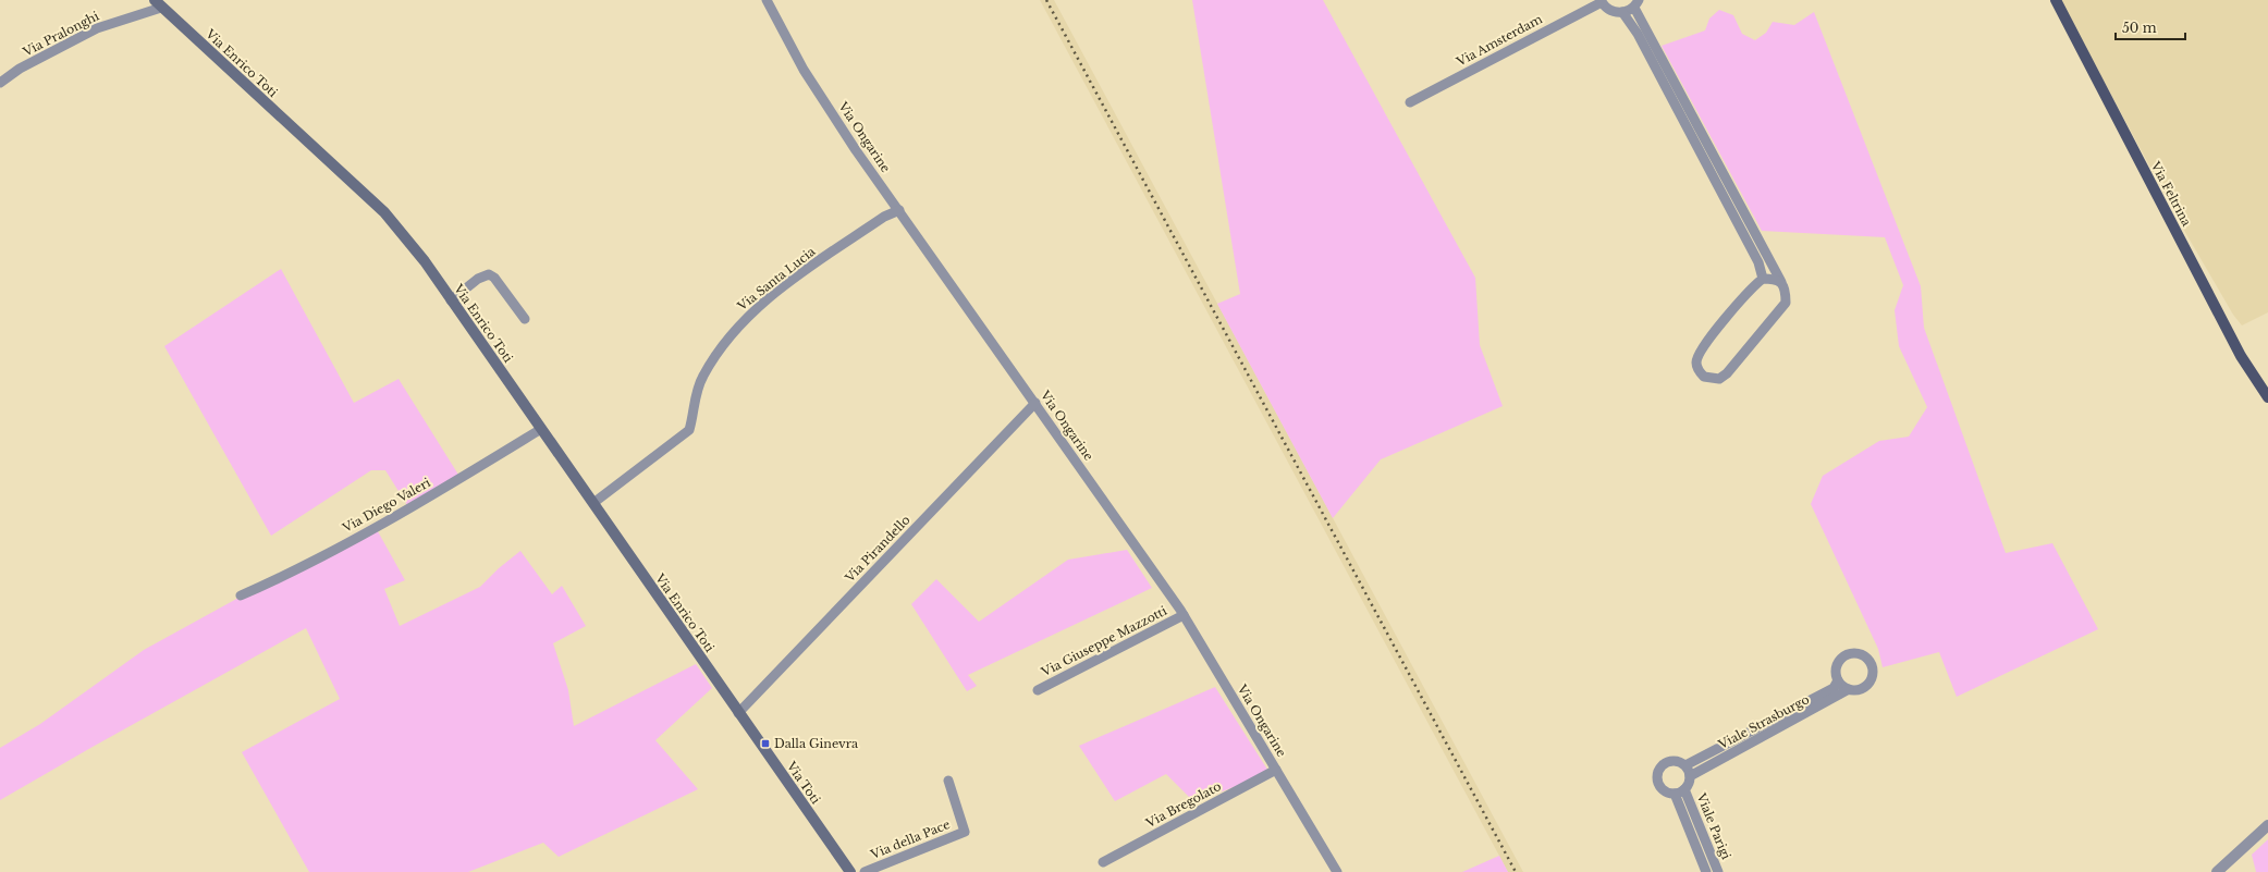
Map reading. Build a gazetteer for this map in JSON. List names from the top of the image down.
{
  "streets": {
    "main road": ["Via Enrico Toti", "Via Feltrina", "Via Toti"],
    "street": [
      "Via Pralonghi",
      "Via Amsterdam",
      "Via Ongarine",
      "Via Santa Lucia",
      "Via Diego Valeri",
      "Via Pirandello",
      "Via Giuseppe Mazzotti",
      "Viale Strasburgo",
      "Via Bregolato",
      "Viale Parigi",
      "Via della Pace"
    ]
  },
  "crossings": [
    ["Via Pralonghi", "Via Enrico Toti"],
    ["Via Enrico Toti", "Via Santa Lucia"],
    ["Via Enrico Toti", "Via Diego Valeri"],
    ["Via Enrico Toti", "Via Pirandello"],
    ["Via Enrico Toti", "Via Toti"],
    ["Via Ongarine", "Via Santa Lucia"],
    ["Via Ongarine", "Via Pirandello"],
    ["Via Ongarine", "Via Giuseppe Mazzotti"],
    ["Via Ongarine", "Via Bregolato"],
    ["Via Pirandello", "Via Toti"],
    ["Viale Strasburgo", "Viale Parigi"]
  ],
  "places": {
    "transit": ["Dalla Ginevra"]
  },
  "scale_bar": "50 m"
}
